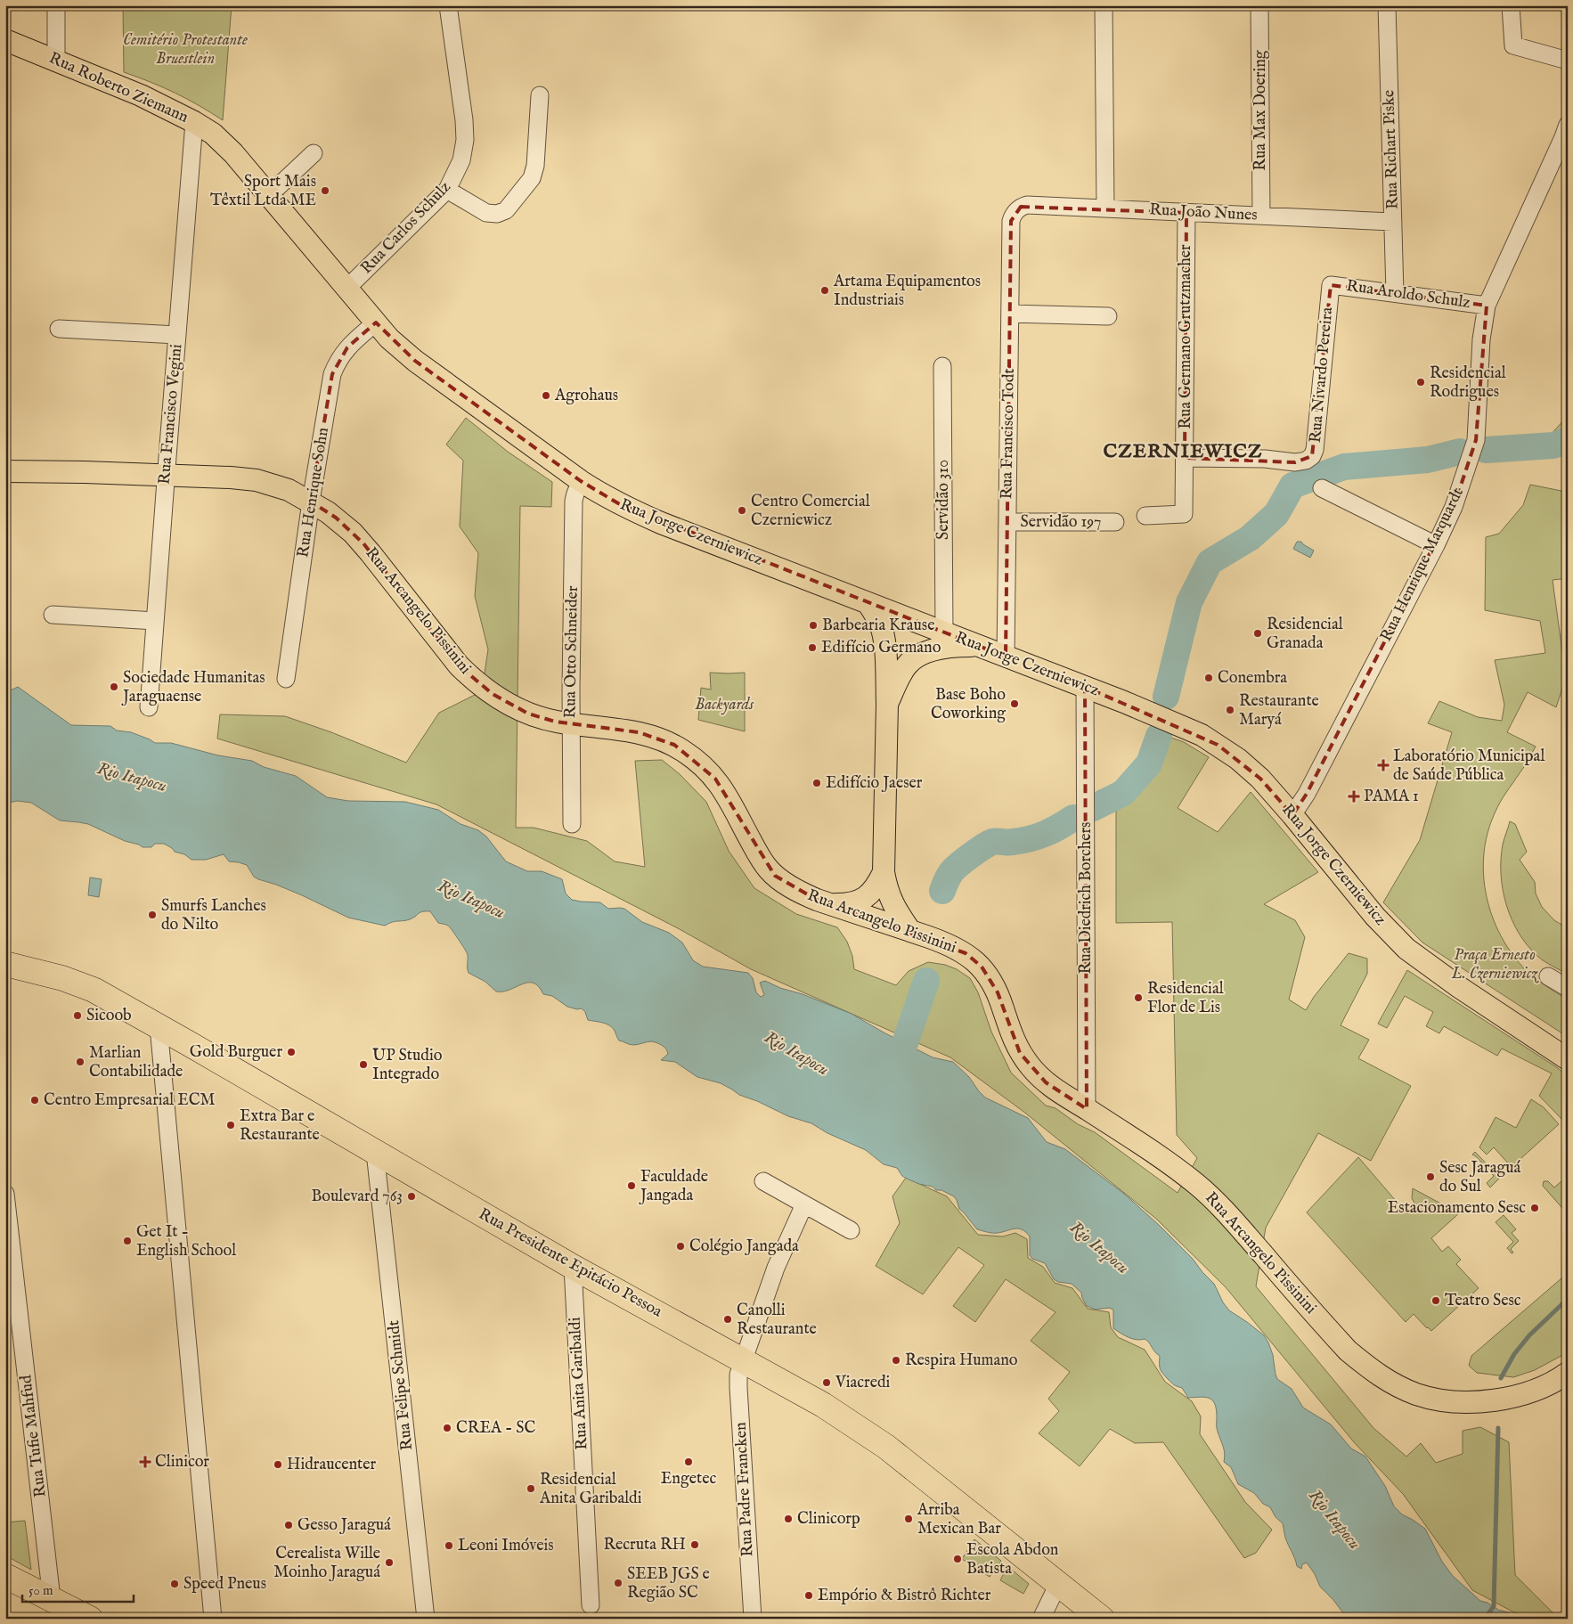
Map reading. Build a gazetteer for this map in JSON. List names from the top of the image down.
{
  "streets": {
    "highway": ["Rua Presidente Epitácio Pessoa"],
    "main road": ["Rua Roberto Ziemann", "Rua Jorge Czerniewicz", "Rua Arcangelo Pissinini"],
    "street": [
      "Rua Max Doering",
      "Rua Richart Piske",
      "Rua João Nunes",
      "Rua Carlos Schulz",
      "Rua Aroldo Schulz",
      "Rua Germano Grutzmacher",
      "Rua Nivardo Pereira",
      "Rua Francisco Vegini",
      "Rua Francisco Todt",
      "Rua Henrique Sohn",
      "Servidão 310",
      "Servidão 197",
      "Rua Henrique Marquardt",
      "Rua Otto Schneider",
      "Rua Diedrich Borchers",
      "Rua Anita Garibaldi",
      "Rua Felipe Schmidt",
      "Rua Tufie Mahfud",
      "Rua Padre Francken"
    ]
  },
  "crossings": [
    ["Rua Roberto Ziemann", "Rua Carlos Schulz"],
    ["Rua Roberto Ziemann", "Rua Francisco Vegini"],
    ["Rua Roberto Ziemann", "Rua Jorge Czerniewicz"],
    ["Rua Max Doering", "Rua João Nunes"],
    ["Rua Richart Piske", "Rua João Nunes"],
    ["Rua Richart Piske", "Rua Aroldo Schulz"],
    ["Rua João Nunes", "Rua Germano Grutzmacher"],
    ["Rua João Nunes", "Rua Francisco Todt"],
    ["Rua Carlos Schulz", "Rua Jorge Czerniewicz"],
    ["Rua Aroldo Schulz", "Rua Nivardo Pereira"],
    ["Rua Aroldo Schulz", "Rua Henrique Marquardt"],
    ["Rua Germano Grutzmacher", "Rua Nivardo Pereira"],
    ["Rua Francisco Vegini", "Rua Arcangelo Pissinini"],
    ["Rua Francisco Todt", "Servidão 197"],
    ["Rua Francisco Todt", "Rua Jorge Czerniewicz"],
    ["Rua Henrique Sohn", "Rua Jorge Czerniewicz"],
    ["Rua Henrique Sohn", "Rua Arcangelo Pissinini"],
    ["Servidão 310", "Rua Jorge Czerniewicz"],
    ["Rua Jorge Czerniewicz", "Rua Henrique Marquardt"],
    ["Rua Jorge Czerniewicz", "Rua Otto Schneider"],
    ["Rua Jorge Czerniewicz", "Rua Diedrich Borchers"],
    ["Rua Arcangelo Pissinini", "Rua Otto Schneider"],
    ["Rua Arcangelo Pissinini", "Rua Diedrich Borchers"],
    ["Rua Presidente Epitácio Pessoa", "Rua Anita Garibaldi"],
    ["Rua Presidente Epitácio Pessoa", "Rua Felipe Schmidt"],
    ["Rua Presidente Epitácio Pessoa", "Rua Padre Francken"]
  ],
  "districts": ["CZERNIEWICZ"],
  "water": ["Rio Itapocu"],
  "parks": ["Cemitério Protestante Bruestlein", "Backyards", "Praça Ernesto L. Czerniewicz"],
  "places": {
    "other": [
      "Sport Mais Têxtil Ltda ME",
      "Artama Equipamentos Industriais",
      "Residencial Rodrigues",
      "Agrohaus",
      "Centro Comercial Czerniewicz",
      "Barbearia Krause",
      "Residencial Granada",
      "Edifício Germano",
      "Conembra",
      "Sociedade Humanitas Jaraguaense",
      "Base Boho Coworking",
      "Restaurante Maryá",
      "Edifício Jaeser",
      "Smurfs Lanches do Nilto",
      "Residencial Flor de Lis",
      "Sicoob",
      "Gold Burguer",
      "Marlian Contabilidade",
      "UP Studio Integrado",
      "Centro Empresarial ECM",
      "Extra Bar e Restaurante",
      "Sesc Jaraguá do Sul",
      "Faculdade Jangada",
      "Boulevard 763",
      "Estacionamento Sesc",
      "Get It - English School",
      "Colégio Jangada",
      "Teatro Sesc",
      "Canolli Restaurante",
      "Respira Humano",
      "Viacredi",
      "CREA - SC",
      "Engetec",
      "Hidraucenter",
      "Residencial Anita Garibaldi",
      "Clinicorp",
      "Arriba Mexican Bar",
      "Gesso Jaraguá",
      "Recruta RH",
      "Leoni Imóveis",
      "Escola Abdon Batista",
      "Cerealista Wille Moinho Jaraguá",
      "SEEB JGS e Região SC",
      "Speed Pneus",
      "Empório & Bistrô Richter"
    ],
    "health": ["Laboratório Municipal de Saúde Pública", "PAMA 1", "Clinicor"]
  },
  "scale_bar": "50 m"
}
